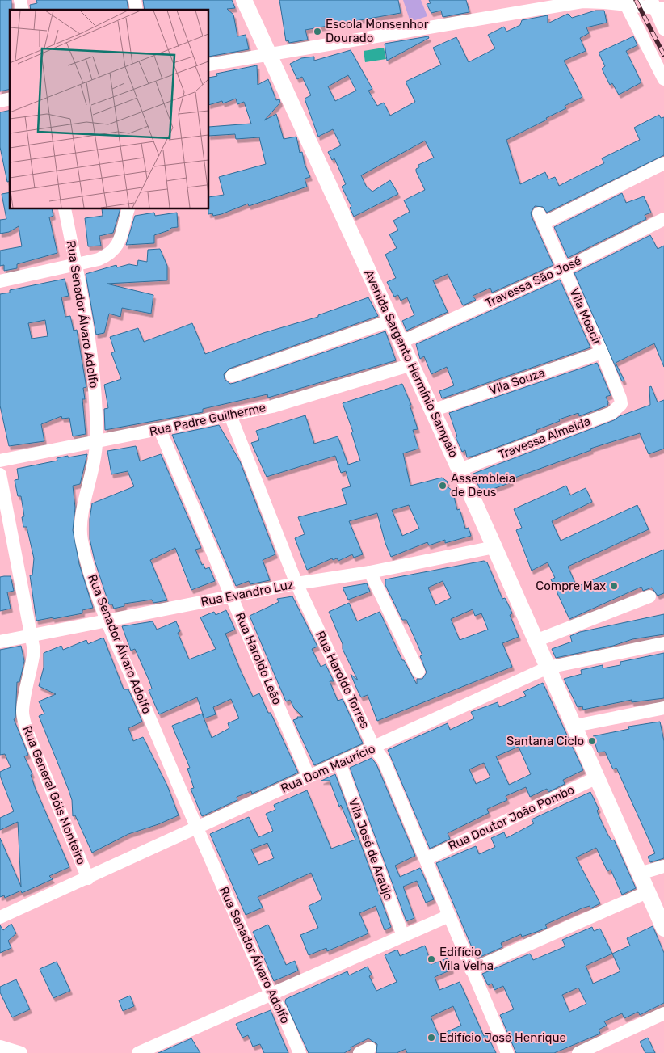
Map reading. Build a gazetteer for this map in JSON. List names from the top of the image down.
{
  "streets": {
    "main road": ["Avenida Sargento Hermínio Sampaio"],
    "street": [
      "Travessa São José",
      "Rua Senador Álvaro Adolfo",
      "Vila Moacir",
      "Vila Souza",
      "Rua Padre Guilherme",
      "Travessa Almeida",
      "Rua Evandro Luz",
      "Rua Haroldo Leão",
      "Rua Haroldo Torres",
      "Rua Dom Maurício",
      "Rua General Góis Monteiro",
      "Rua Doutor João Pombo",
      "Vila José de Araújo"
    ]
  },
  "crossings": [
    ["Travessa São José", "Vila Moacir"],
    ["Travessa São José", "Avenida Sargento Hermínio Sampaio"],
    ["Rua Senador Álvaro Adolfo", "Rua Padre Guilherme"],
    ["Rua Senador Álvaro Adolfo", "Rua Evandro Luz"],
    ["Rua Senador Álvaro Adolfo", "Rua Dom Maurício"],
    ["Vila Moacir", "Vila Souza"],
    ["Vila Moacir", "Travessa Almeida"],
    ["Avenida Sargento Hermínio Sampaio", "Vila Souza"],
    ["Avenida Sargento Hermínio Sampaio", "Rua Padre Guilherme"],
    ["Avenida Sargento Hermínio Sampaio", "Travessa Almeida"],
    ["Avenida Sargento Hermínio Sampaio", "Rua Evandro Luz"],
    ["Avenida Sargento Hermínio Sampaio", "Rua Dom Maurício"],
    ["Avenida Sargento Hermínio Sampaio", "Rua Doutor João Pombo"],
    ["Rua Padre Guilherme", "Rua Haroldo Leão"],
    ["Rua Padre Guilherme", "Rua Haroldo Torres"],
    ["Rua Evandro Luz", "Rua Haroldo Leão"],
    ["Rua Evandro Luz", "Rua Haroldo Torres"],
    ["Rua Evandro Luz", "Rua General Góis Monteiro"],
    ["Rua Haroldo Leão", "Rua Dom Maurício"],
    ["Rua Haroldo Torres", "Rua Dom Maurício"],
    ["Rua Haroldo Torres", "Rua Doutor João Pombo"],
    ["Rua Dom Maurício", "Rua General Góis Monteiro"],
    ["Rua Dom Maurício", "Vila José de Araújo"]
  ],
  "places": [
    "Escola Monsenhor Dourado",
    "Assembleia de Deus",
    "Compre Max",
    "Santana Ciclo",
    "Edifício Vila Velha",
    "Edifício José Henrique"
  ]
}
